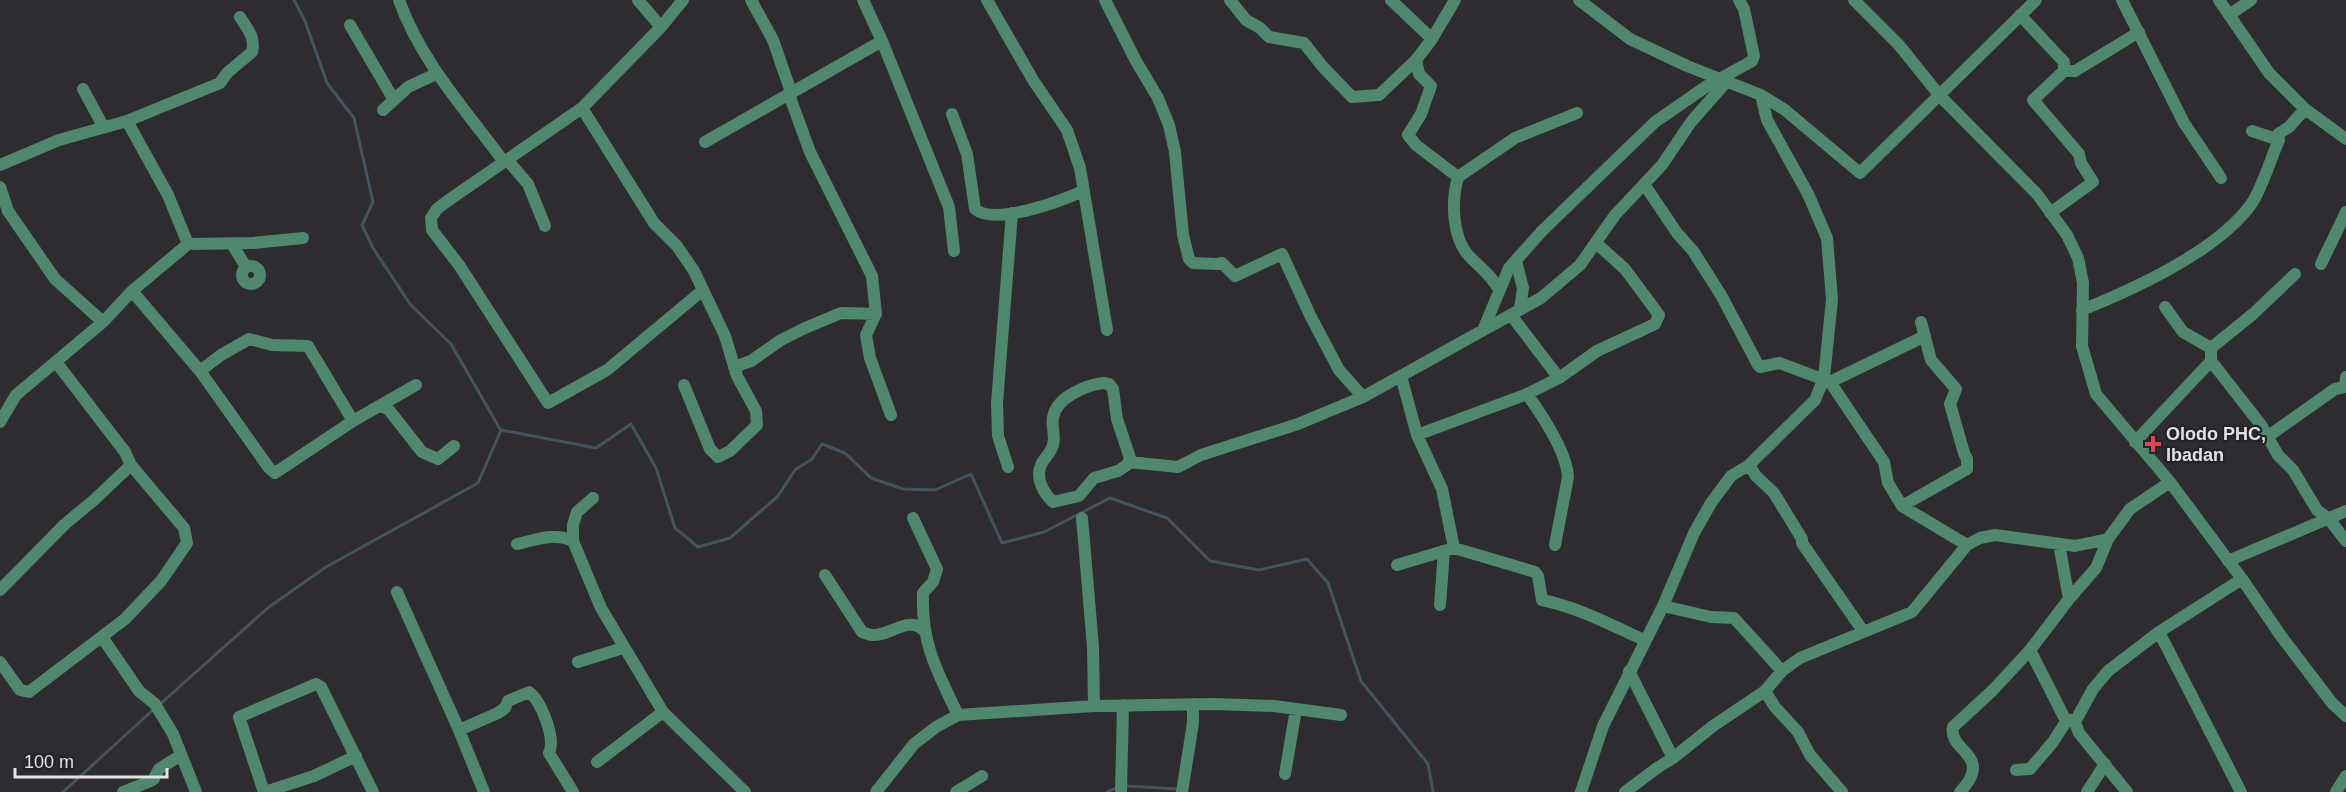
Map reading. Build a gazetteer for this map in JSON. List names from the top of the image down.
{
  "places": {
    "health": ["Olodo PHC, Ibadan"]
  },
  "scale_bar": "100 m"
}
